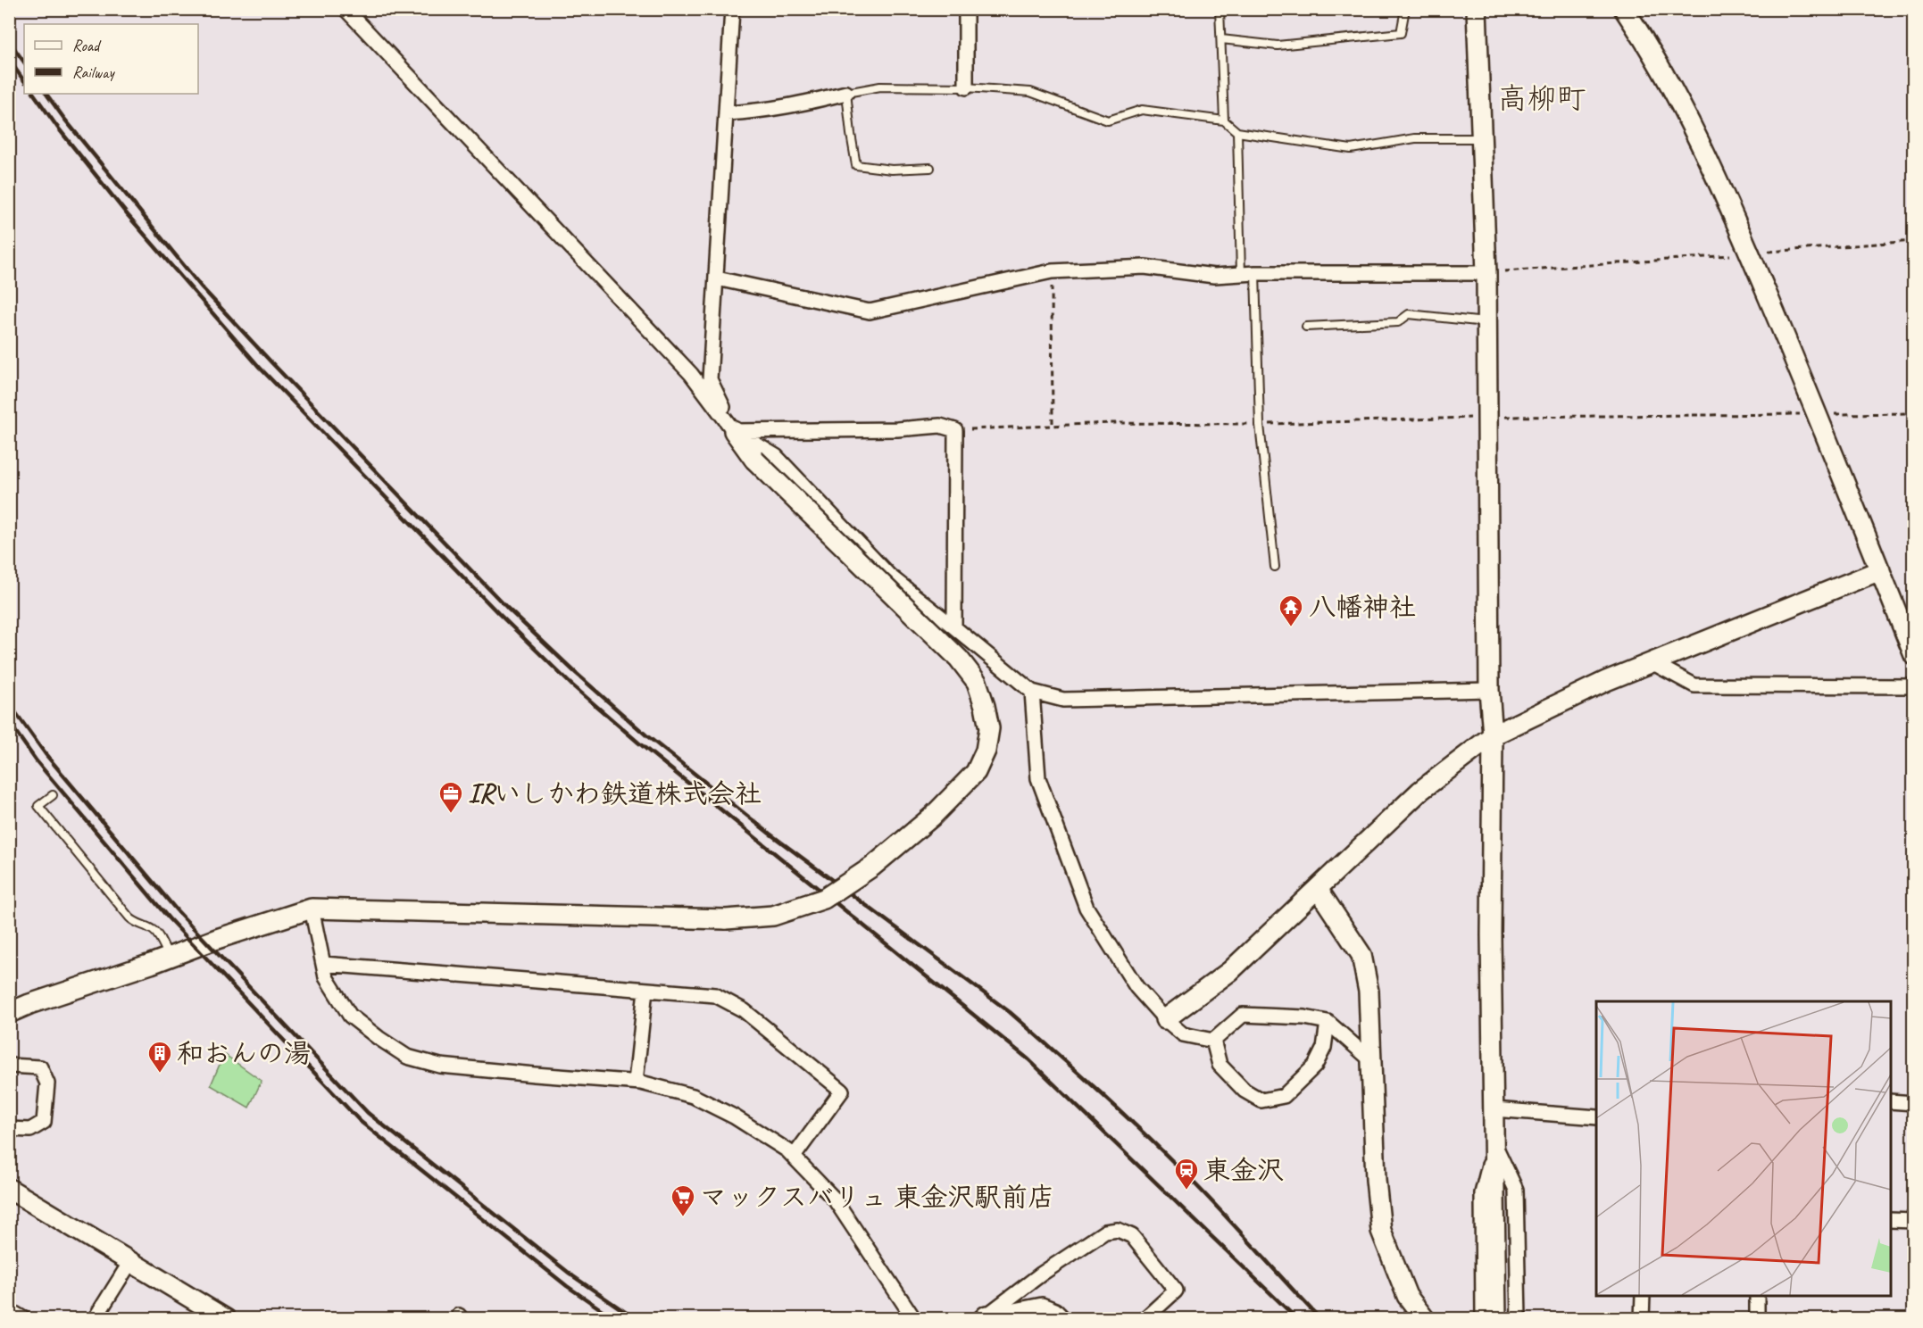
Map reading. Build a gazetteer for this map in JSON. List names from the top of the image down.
{
  "districts": ["高柳町"],
  "places": {
    "temple": ["八幡神社"],
    "office": ["IRいしかわ鉄道株式会社"],
    "building": ["和おんの湯"],
    "station": ["東金沢"],
    "supermarket": ["マックスバリュ 東金沢駅前店"]
  },
  "legend": ["Road", "Railway"]
}
